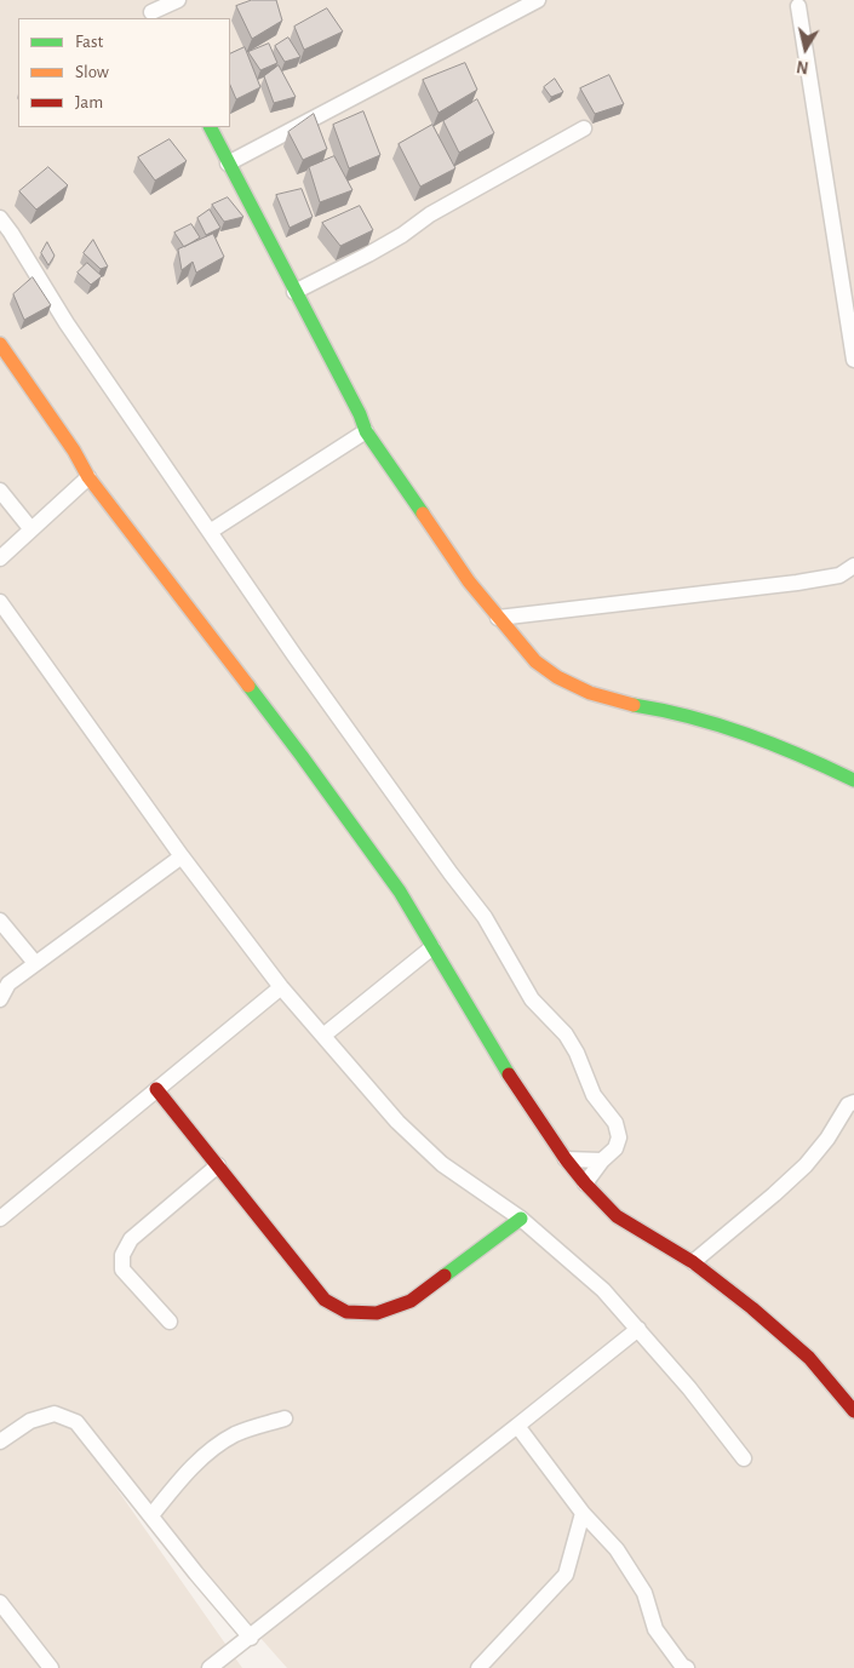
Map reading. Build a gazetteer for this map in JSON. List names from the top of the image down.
{
  "legend": ["Fast", "Slow", "Jam"],
  "north": "bottom"
}
